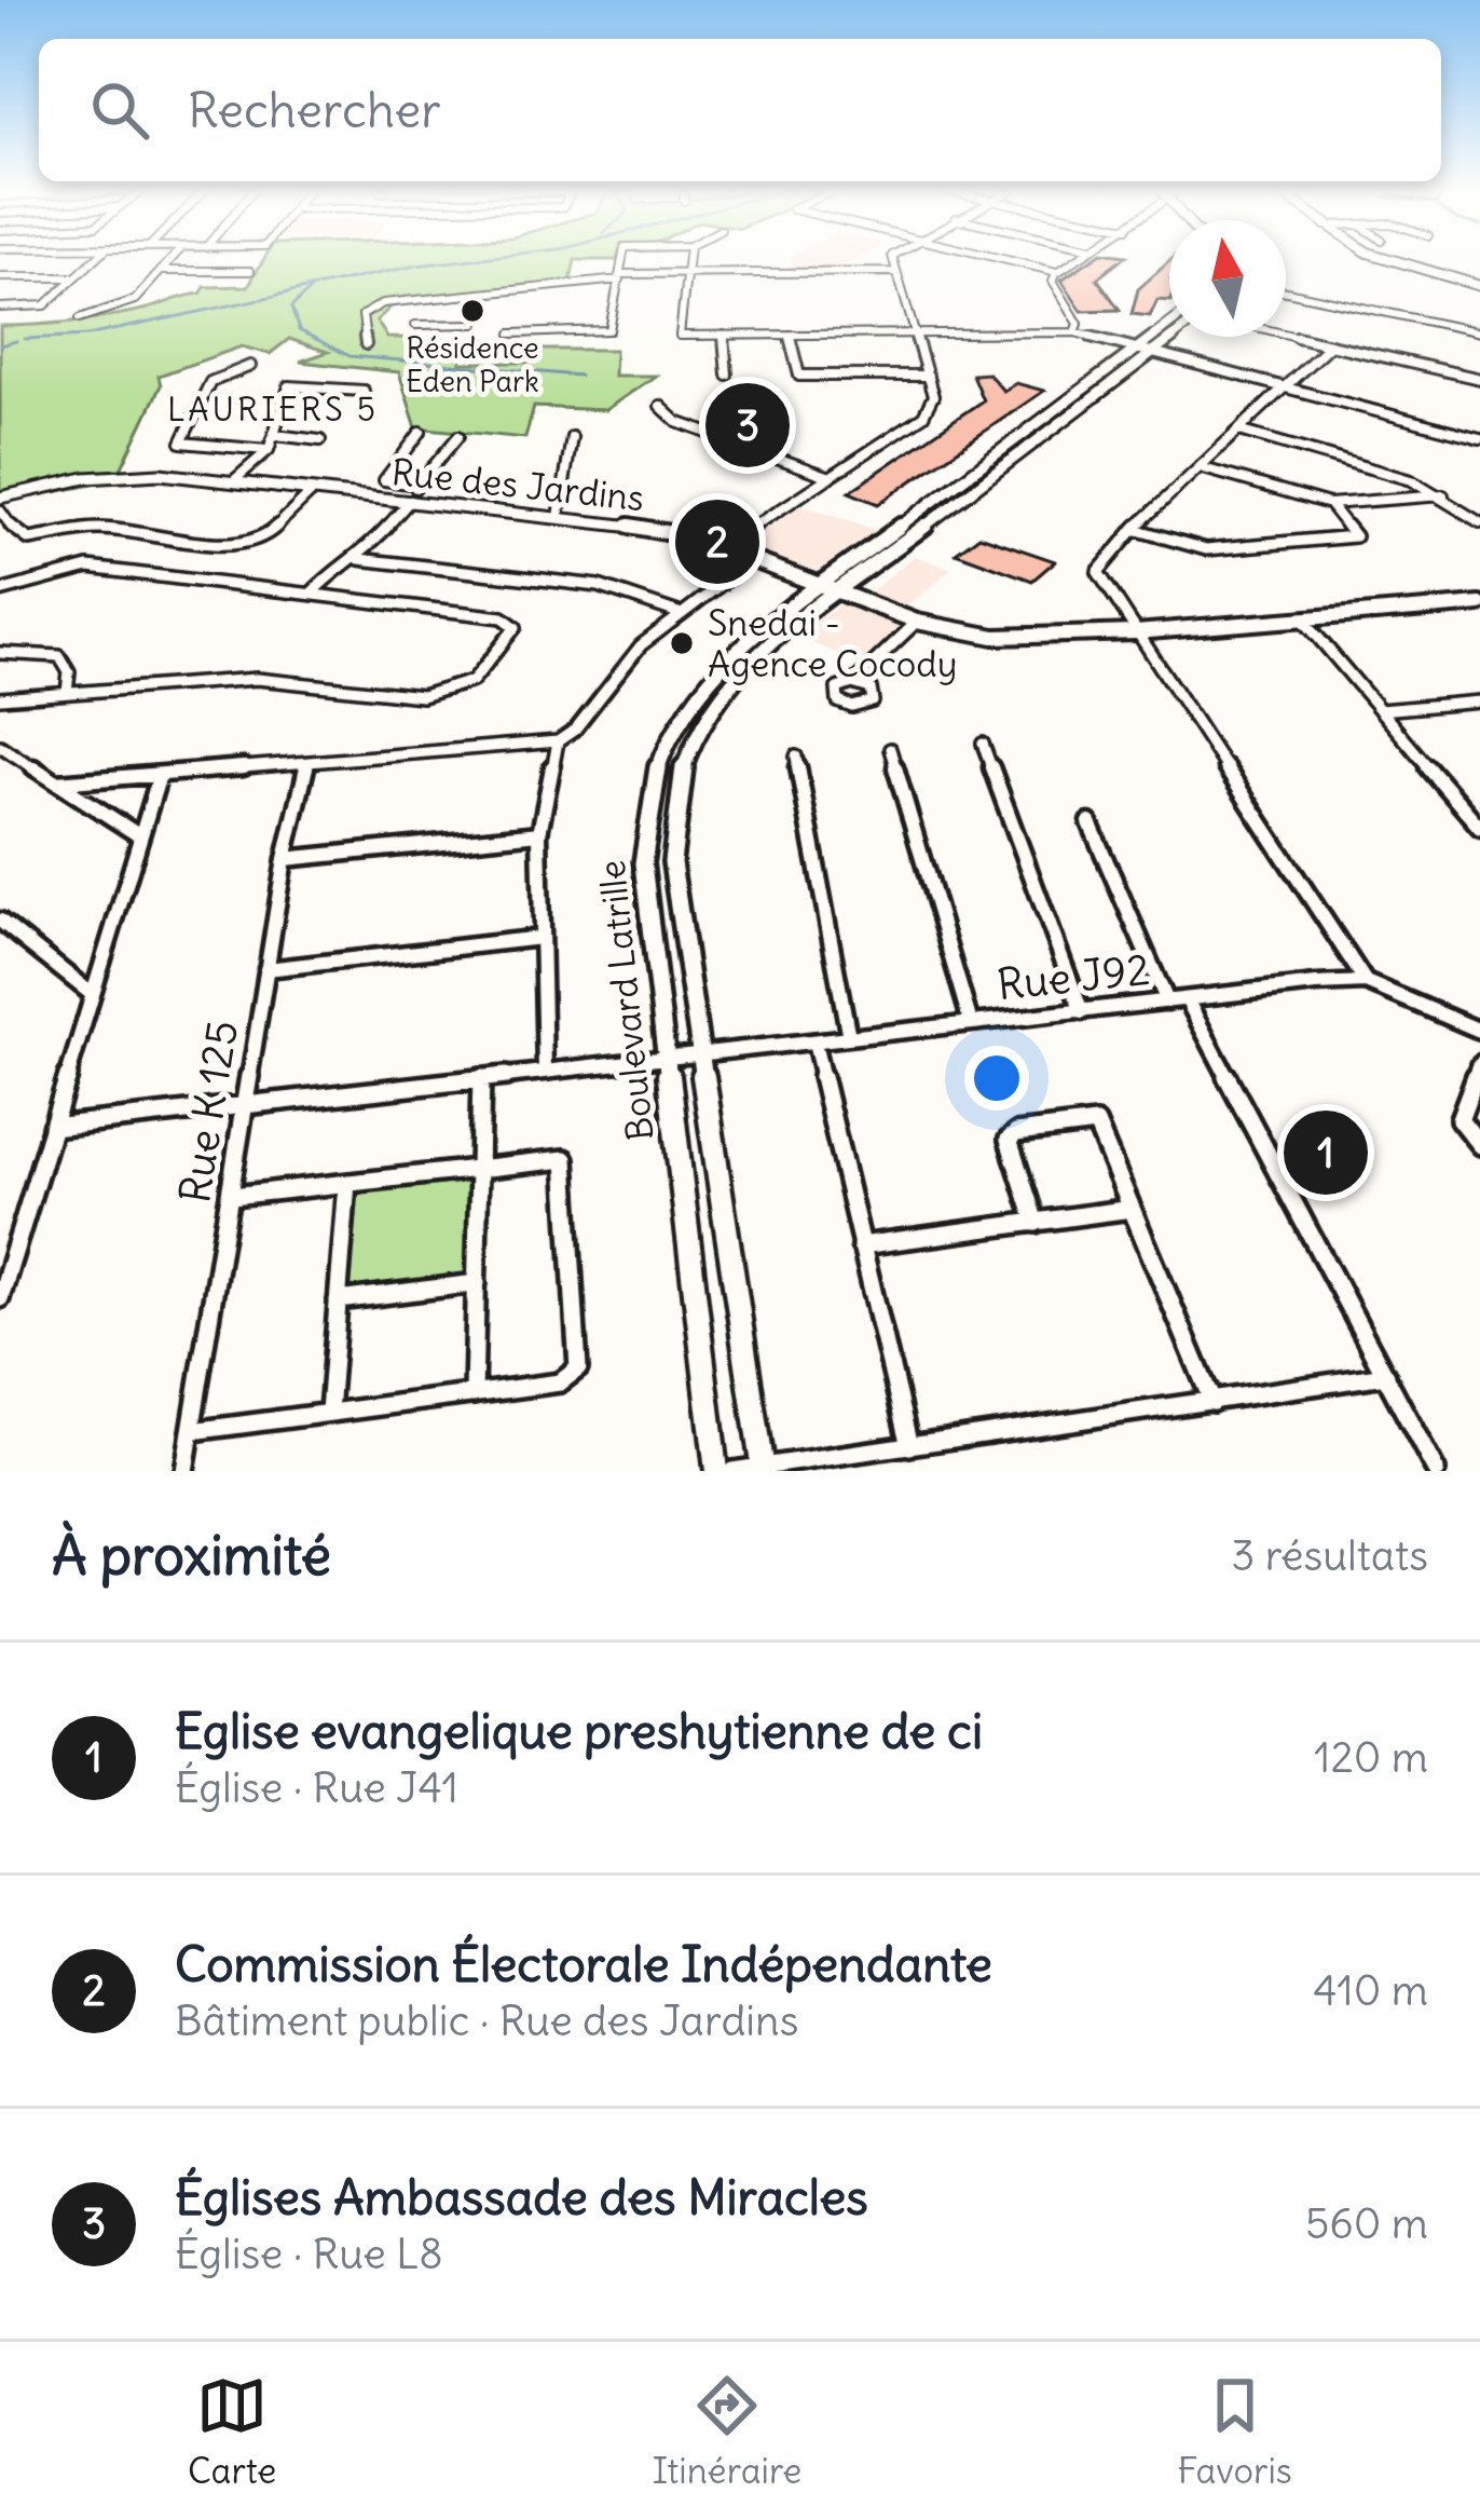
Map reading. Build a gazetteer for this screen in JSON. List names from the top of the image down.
{
  "streets": {
    "main road": ["Rue des Jardins", "Boulevard Latrille"],
    "street": ["Rue J92", "Rue K 125"]
  },
  "crossings": [
    ["Rue des Jardins", "Boulevard Latrille"],
    ["Rue J92", "Boulevard Latrille"],
    ["Rue J92", "Rue K 125"]
  ],
  "districts": ["LAURIERS 5"],
  "places": ["Résidence Eden Park", "Snedai - Agence Cocody"],
  "north": "top",
  "page": {
    "search": "Rechercher",
    "pins": ["3", "2", "1"],
    "heading": ["À proximité", "3 résultats"],
    "list": [
      {
        "mark": "1",
        "name": "Eglise evangelique preshytienne de ci",
        "note": "Église · Rue J41",
        "value": "120 m"
      },
      {
        "mark": "2",
        "name": "Commission Électorale Indépendante",
        "note": "Bâtiment public · Rue des Jardins",
        "value": "410 m"
      },
      {
        "mark": "3",
        "name": "Églises Ambassade des Miracles",
        "note": "Église · Rue L8",
        "value": "560 m"
      }
    ],
    "nav": ["Carte", "Itinéraire", "Favoris"]
  }
}
